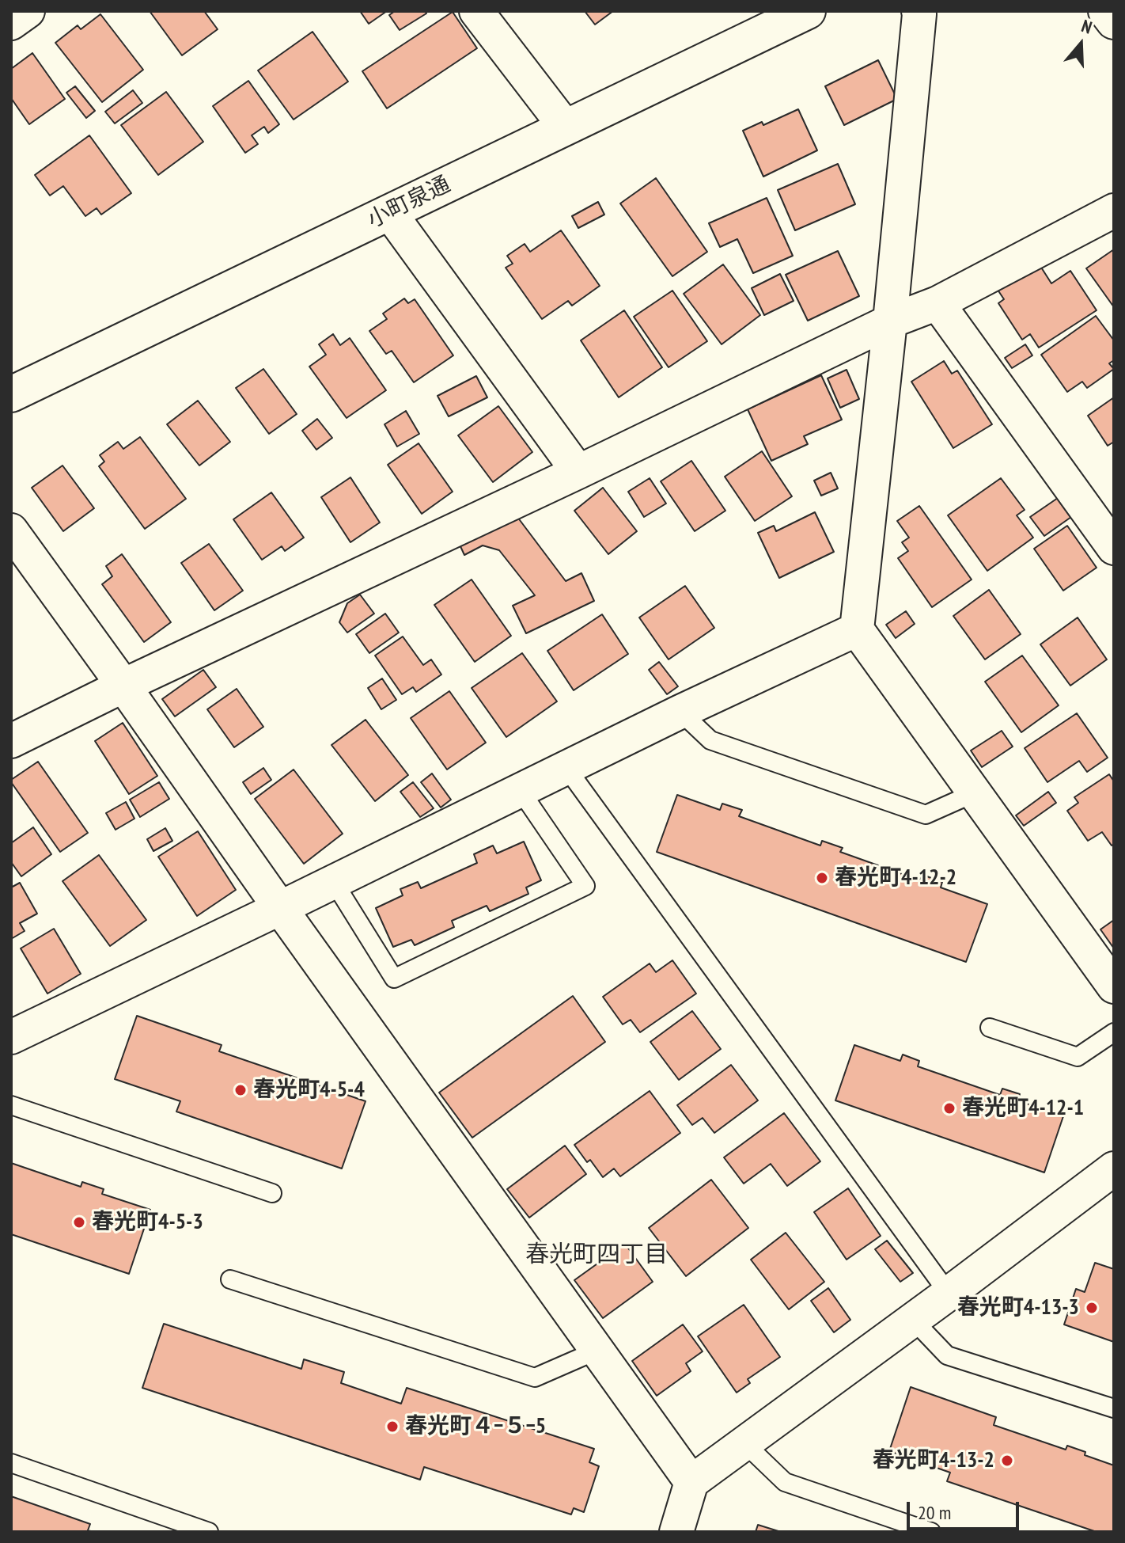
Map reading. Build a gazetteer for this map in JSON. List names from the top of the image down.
{
  "streets": {
    "street": ["小町泉通"]
  },
  "districts": ["春光町四丁目"],
  "places": [
    "春光町4-12-2",
    "春光町4-5-4",
    "春光町4-12-1",
    "春光町4-5-3",
    "春光町4-13-3",
    "春光町４−５−5",
    "春光町4-13-2"
  ],
  "scale_bar": "20 m",
  "north": "top"
}
